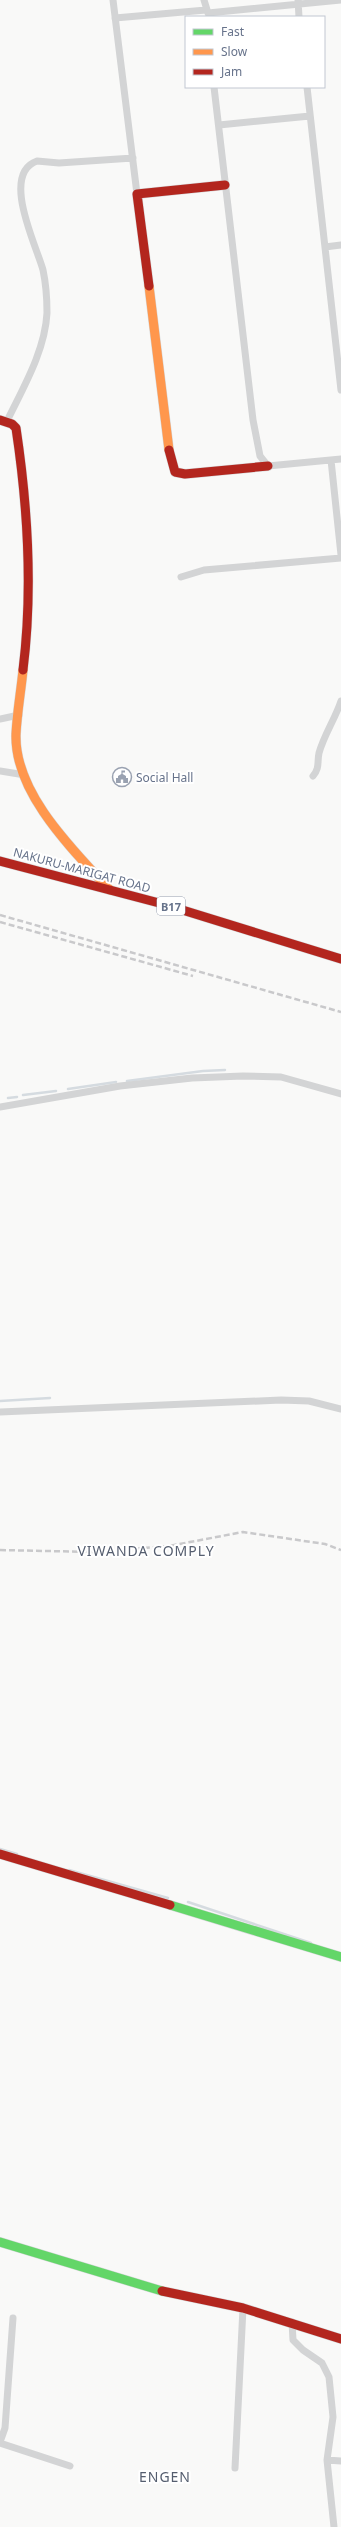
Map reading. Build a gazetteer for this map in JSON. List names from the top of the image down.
{
  "streets": {
    "street": ["NAKURU-MARIGAT ROAD", "B17"]
  },
  "districts": ["VIWANDA COMPLY", "ENGEN"],
  "places": {
    "public building": ["Social Hall"]
  },
  "legend": ["Fast", "Slow", "Jam"]
}
